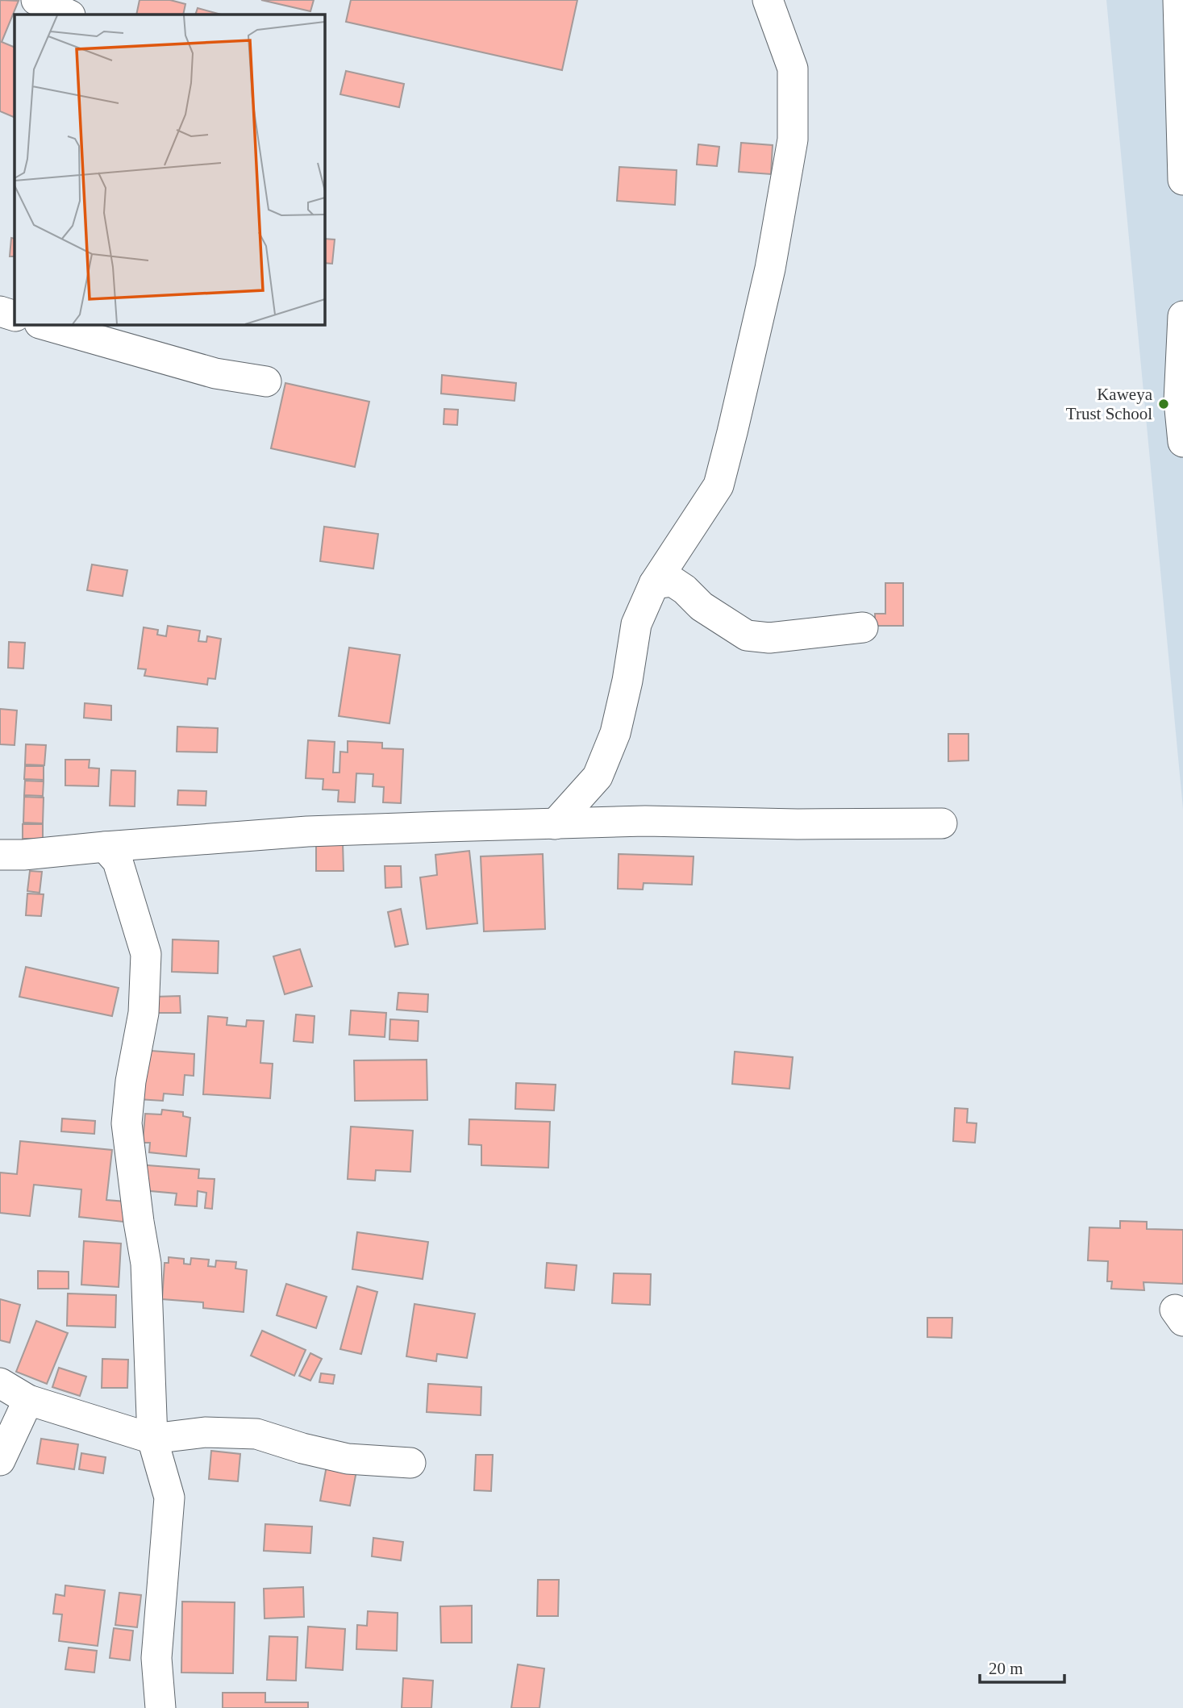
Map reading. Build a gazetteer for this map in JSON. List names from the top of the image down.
{
  "places": ["Kaweya Trust School"],
  "scale_bar": "20 m"
}
